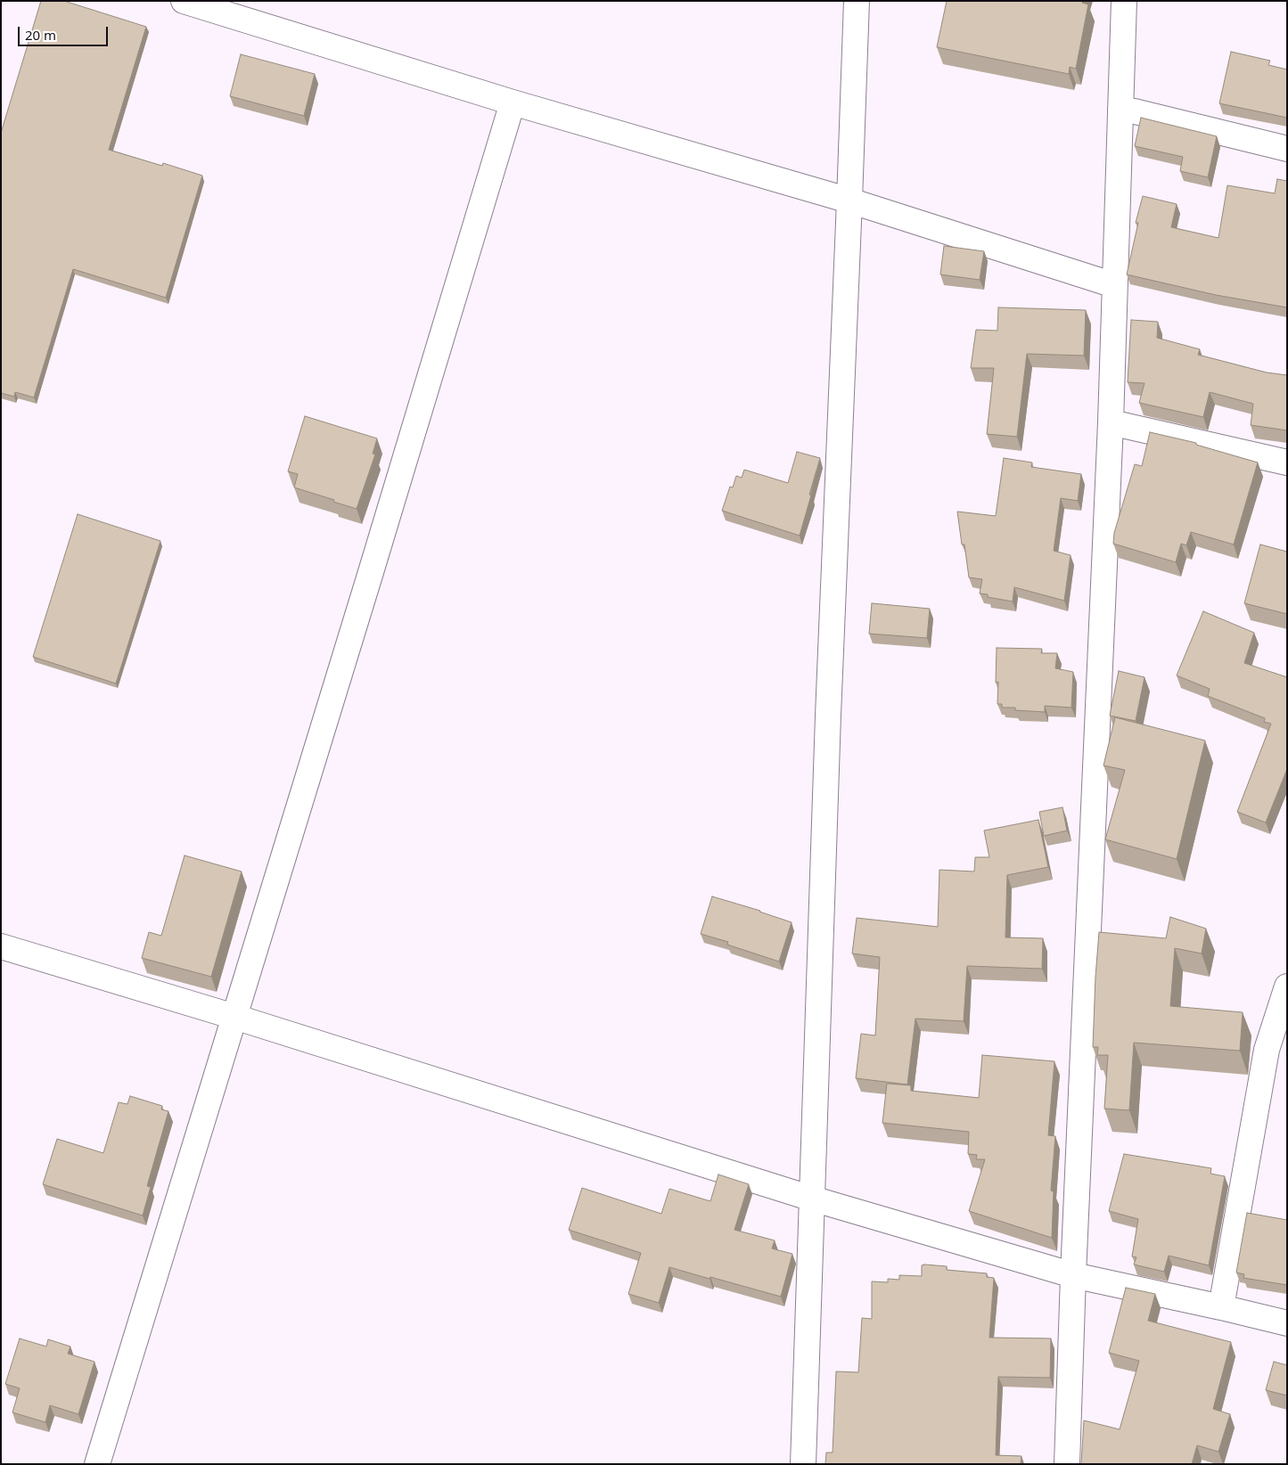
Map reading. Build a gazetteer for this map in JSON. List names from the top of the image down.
{
  "scale_bar": "20 m"
}
